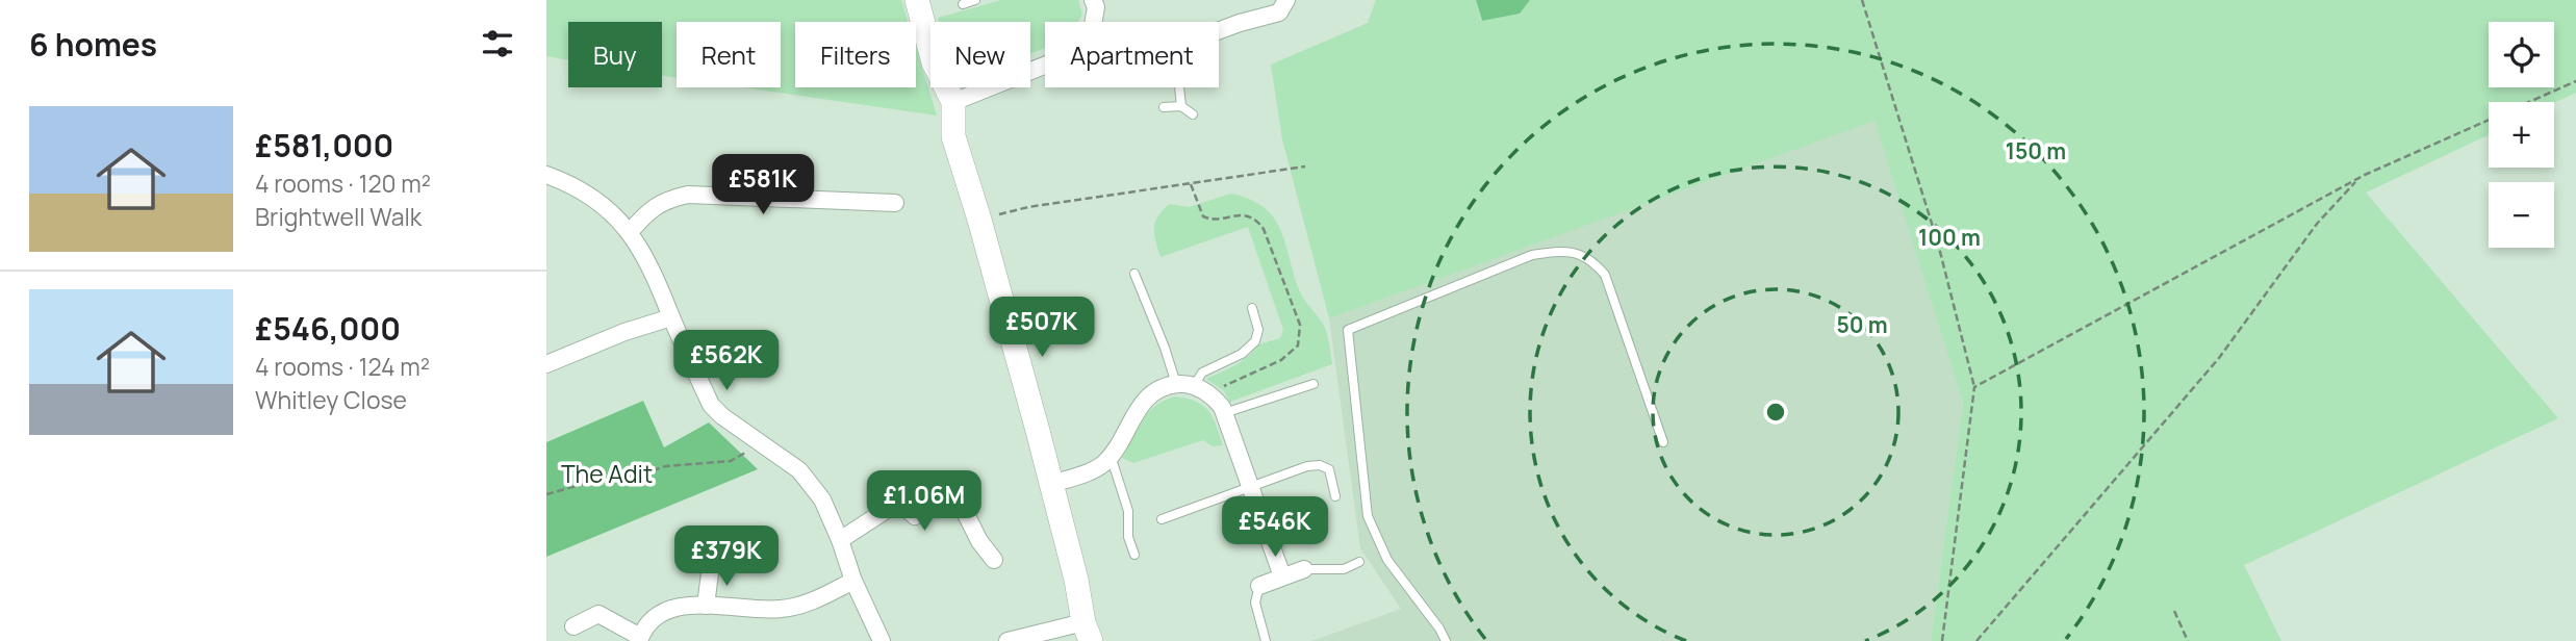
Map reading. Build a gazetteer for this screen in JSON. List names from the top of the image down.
{
  "parks": ["The Adit"],
  "page": {
    "heading": "6 homes",
    "map_buttons": ["+", "−"],
    "chip": [
      "Buy",
      "Rent",
      "Filters",
      "New",
      "Apartment"
    ],
    "list": [
      {
        "name": "£581,000",
        "note": "4 rooms · 120 m² · Brightwell Walk"
      },
      {
        "name": "£546,000",
        "note": "4 rooms · 124 m² · Whitley Close"
      }
    ],
    "price": [
      "£581K",
      "£507K",
      "£562K",
      "£1.06M",
      "£546K",
      "£379K"
    ]
  },
  "rings": ["150 m", "100 m", "50 m"]
}
